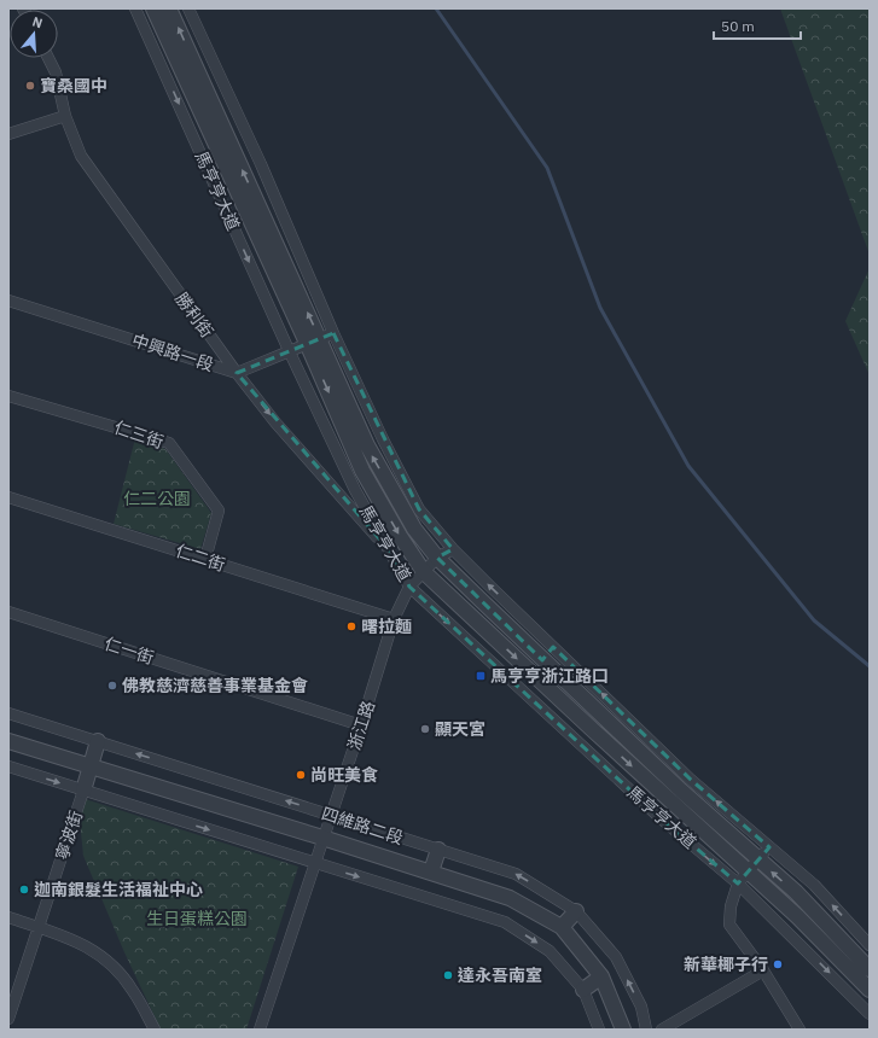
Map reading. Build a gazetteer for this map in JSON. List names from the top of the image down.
{
  "streets": {
    "street": [
      "馬亨亨大道",
      "勝利街",
      "中興路一段",
      "仁三街",
      "仁二街",
      "仁一街",
      "浙江路",
      "四維路二段",
      "寧波街"
    ]
  },
  "crossings": [
    ["馬亨亨大道", "勝利街"],
    ["馬亨亨大道", "中興路一段"],
    ["馬亨亨大道", "浙江路"],
    ["勝利街", "中興路一段"],
    ["仁三街", "仁二街"],
    ["仁二街", "浙江路"],
    ["仁一街", "浙江路"],
    ["浙江路", "四維路二段"]
  ],
  "one_way": ["勝利街"],
  "parks": ["仁二公園", "生日蛋糕公園"],
  "places": {
    "other": [
      "寶桑國中",
      "曙拉麵",
      "佛教慈濟慈善事業基金會",
      "顯天宮",
      "尚旺美食",
      "迦南銀髮生活福祉中心",
      "新華椰子行",
      "達永吾南室"
    ],
    "transit": ["馬亨亨浙江路口"]
  },
  "scale_bar": "50 m",
  "north": "top"
}
